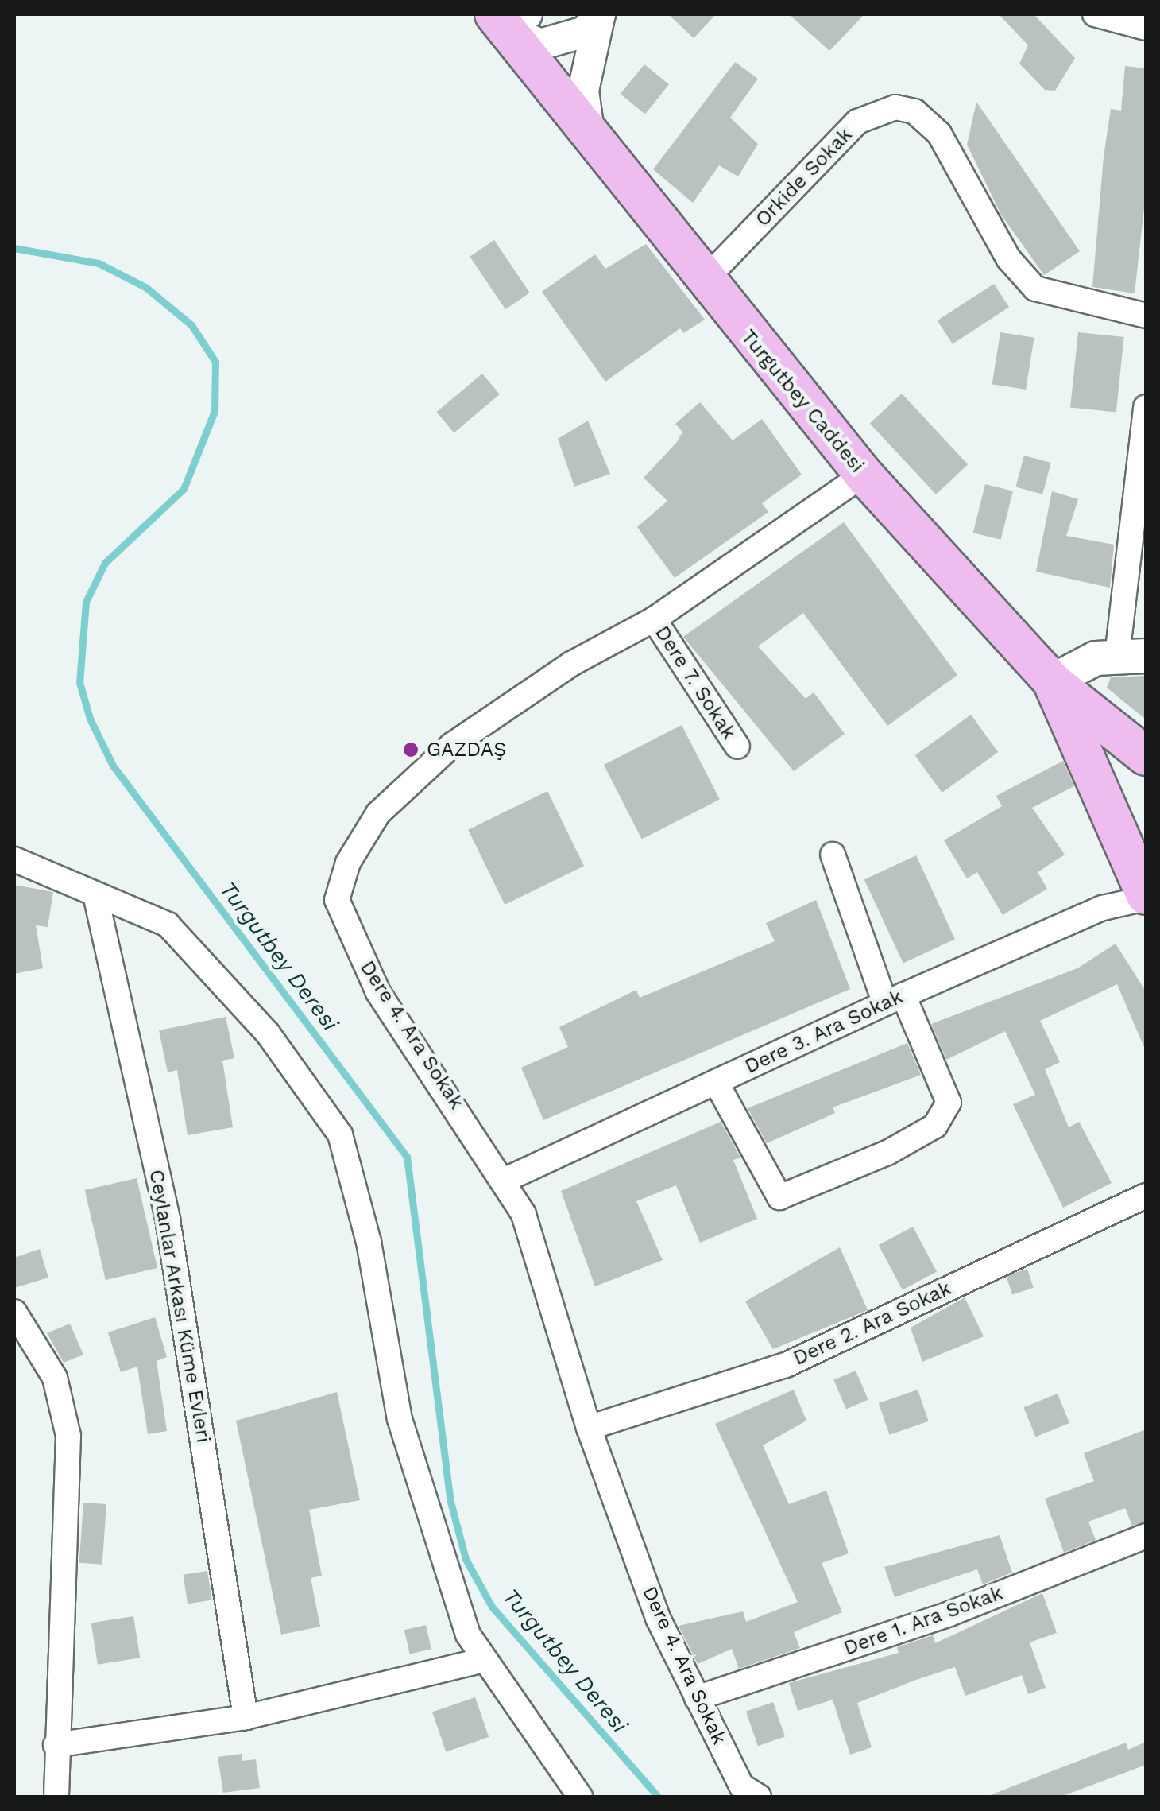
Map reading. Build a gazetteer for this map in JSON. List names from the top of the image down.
{
  "streets": {
    "main road": ["Turgutbey Caddesi"],
    "street": [
      "Orkide Sokak",
      "Dere 7. Sokak",
      "Dere 3. Ara Sokak",
      "Dere 4. Ara Sokak",
      "Ceylanlar Arkası Küme Evleri",
      "Dere 2. Ara Sokak",
      "Dere 1. Ara Sokak"
    ]
  },
  "crossings": [
    ["Orkide Sokak", "Turgutbey Caddesi"],
    ["Turgutbey Caddesi", "Dere 4. Ara Sokak"],
    ["Dere 7. Sokak", "Dere 4. Ara Sokak"],
    ["Dere 3. Ara Sokak", "Dere 4. Ara Sokak"],
    ["Dere 4. Ara Sokak", "Dere 2. Ara Sokak"],
    ["Dere 4. Ara Sokak", "Dere 1. Ara Sokak"]
  ],
  "water": ["Turgutbey Deresi"],
  "places": ["GAZDAŞ"]
}
